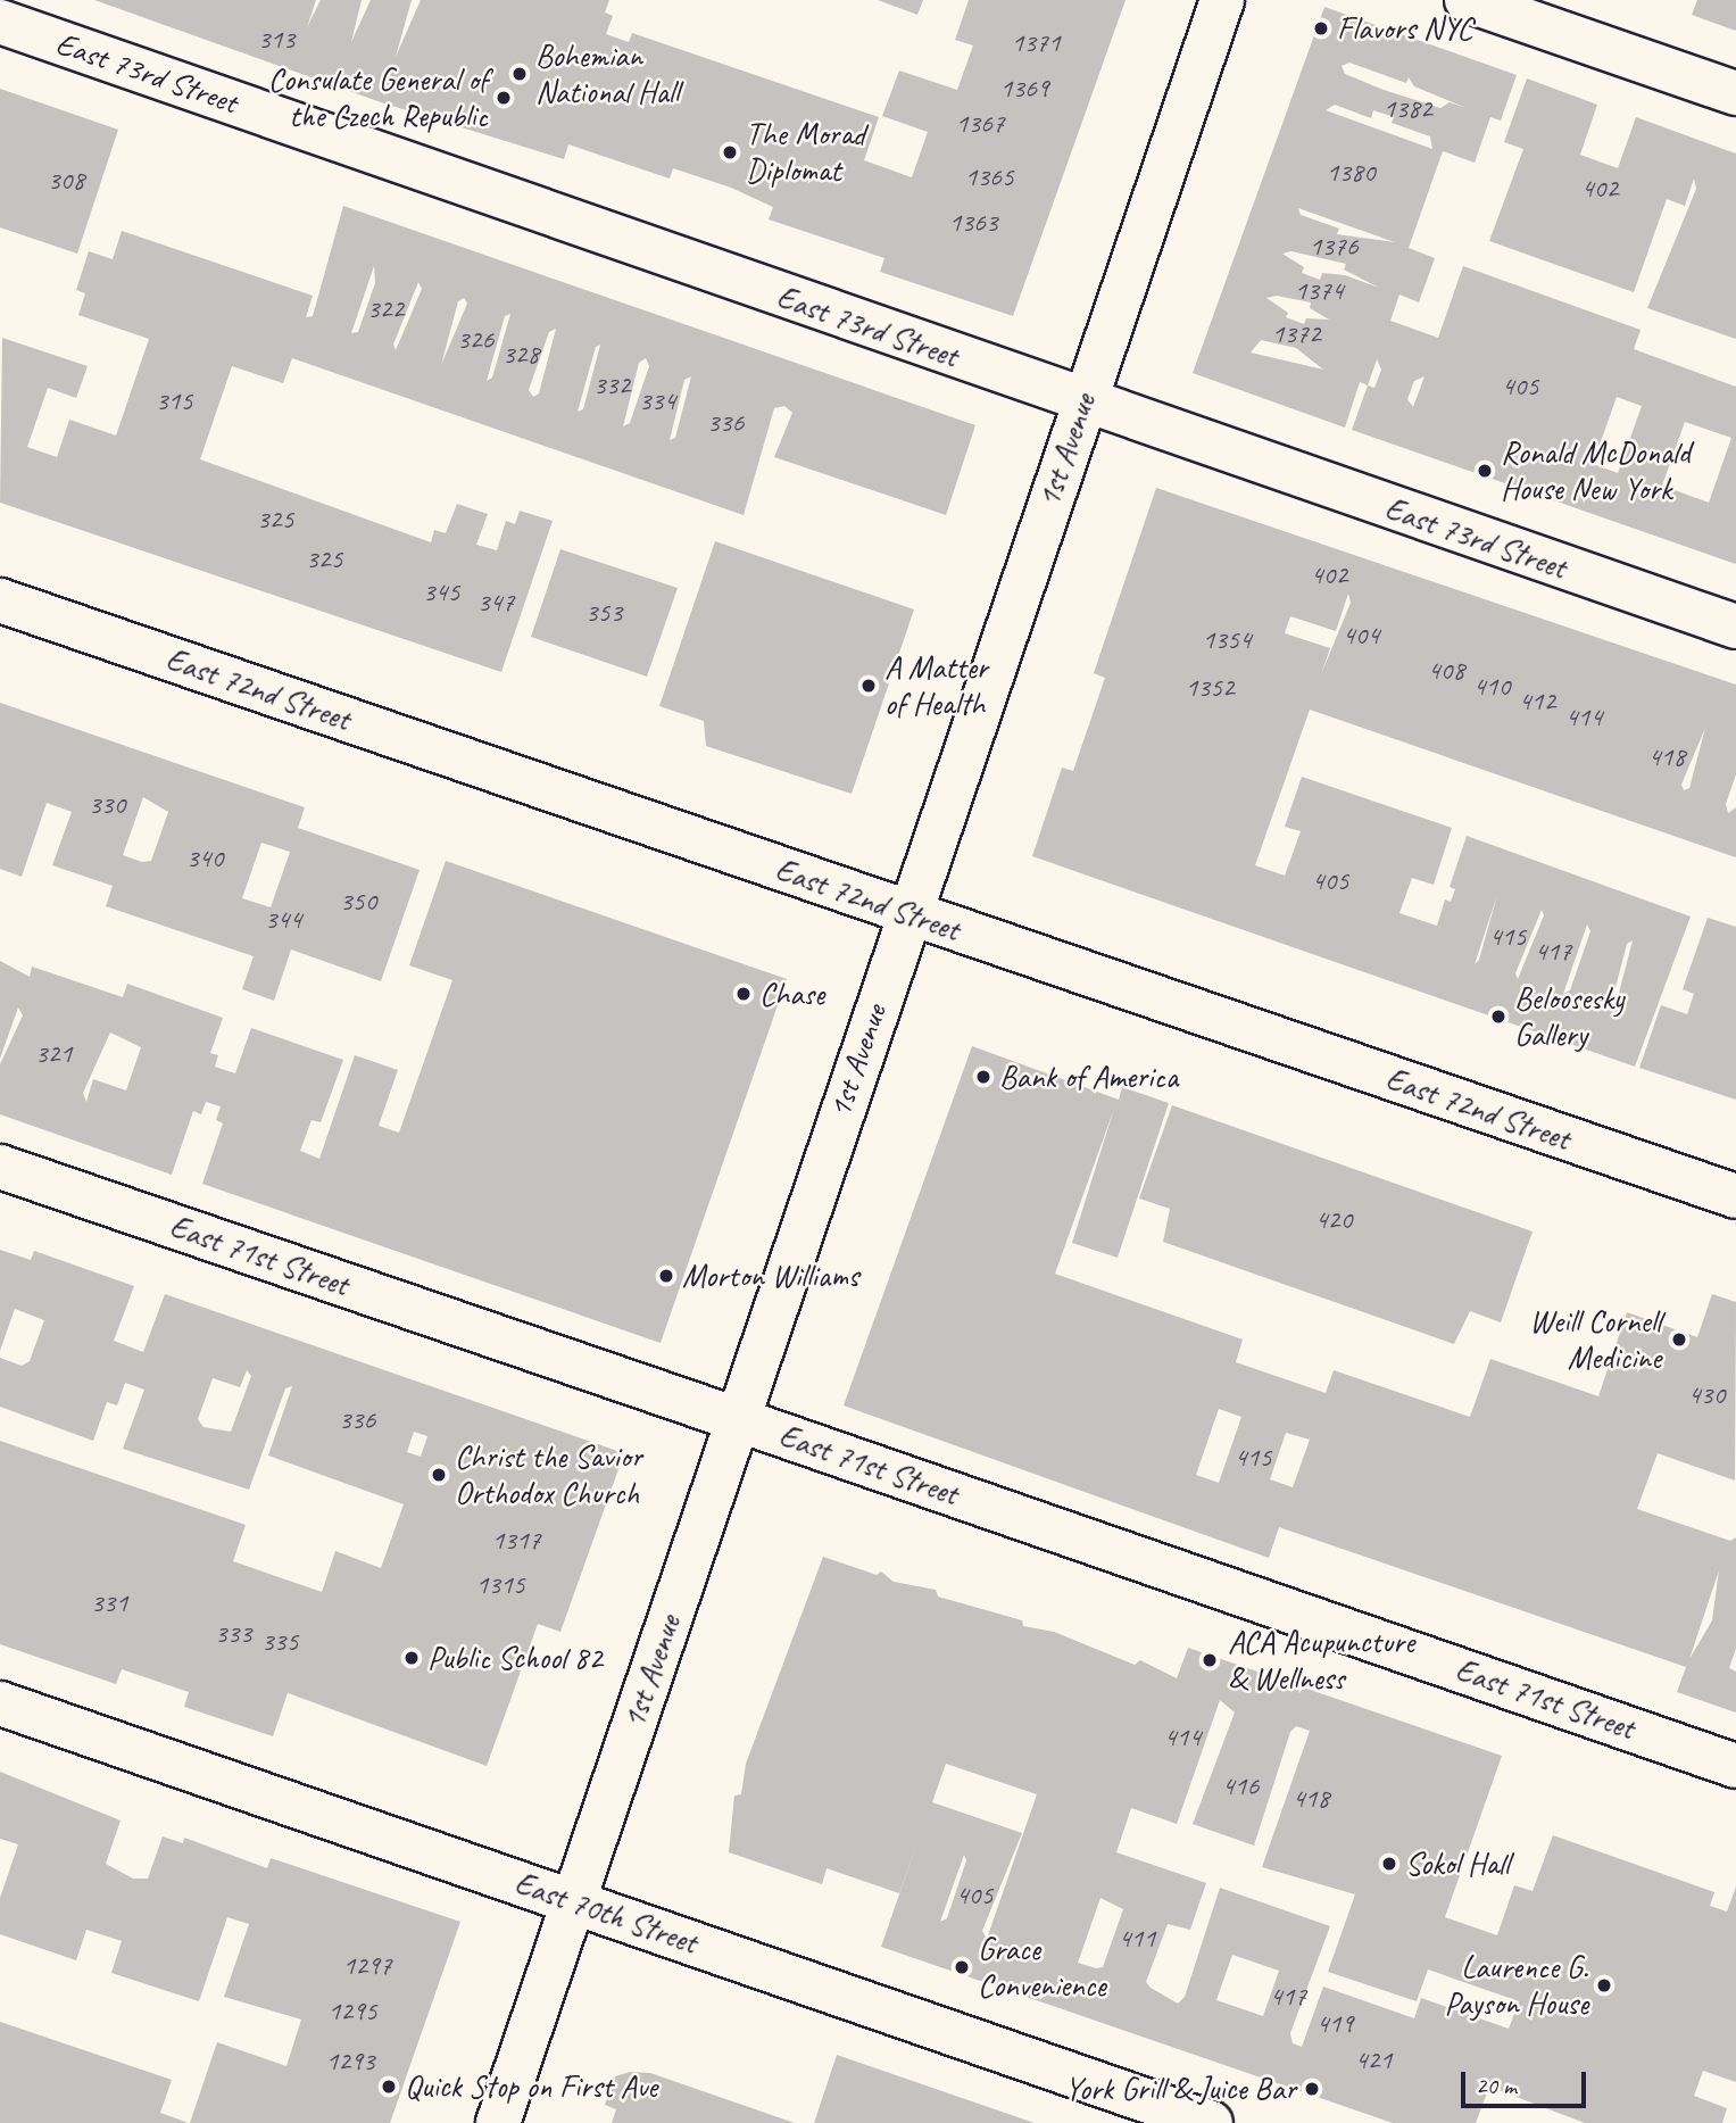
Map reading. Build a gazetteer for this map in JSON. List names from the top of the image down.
{
  "streets": {
    "street": [
      "East 73rd Street",
      "1st Avenue",
      "East 72nd Street",
      "East 71st Street",
      "East 70th Street"
    ]
  },
  "crossings": [
    ["East 73rd Street", "1st Avenue"],
    ["1st Avenue", "East 72nd Street"],
    ["1st Avenue", "East 71st Street"],
    ["1st Avenue", "East 70th Street"]
  ],
  "places": [
    "Flavors NYC",
    "Bohemian National Hall",
    "Consulate General of the Czech Republic",
    "The Morad Diplomat",
    "Ronald McDonald House New York",
    "A Matter of Health",
    "Chase",
    "Beloosesky Gallery",
    "Bank of America",
    "Morton Williams",
    "Weill Cornell Medicine",
    "Christ the Savior Orthodox Church",
    "Public School 82",
    "ACA Acupuncture & Wellness",
    "Sokol Hall",
    "Grace Convenience",
    "Laurence G. Payson House",
    "Quick Stop on First Ave",
    "York Grill & Juice Bar"
  ],
  "house_numbers": [
    "313",
    "1371",
    "1369",
    "1382",
    "1367",
    "1380",
    "1365",
    "308",
    "402",
    "1363",
    "1376",
    "1374",
    "322",
    "1372",
    "326",
    "328",
    "332",
    "405",
    "315",
    "334",
    "336",
    "325",
    "325",
    "402",
    "345",
    "347",
    "353",
    "404",
    "1354",
    "408",
    "410",
    "1352",
    "412",
    "414",
    "418",
    "330",
    "340",
    "405",
    "350",
    "344",
    "415",
    "417",
    "321",
    "420",
    "430",
    "336",
    "415",
    "1317",
    "1315",
    "331",
    "333",
    "335",
    "414",
    "416",
    "418",
    "405",
    "411",
    "1297",
    "417",
    "1295",
    "419",
    "421",
    "1293"
  ],
  "scale_bar": "20 m"
}
